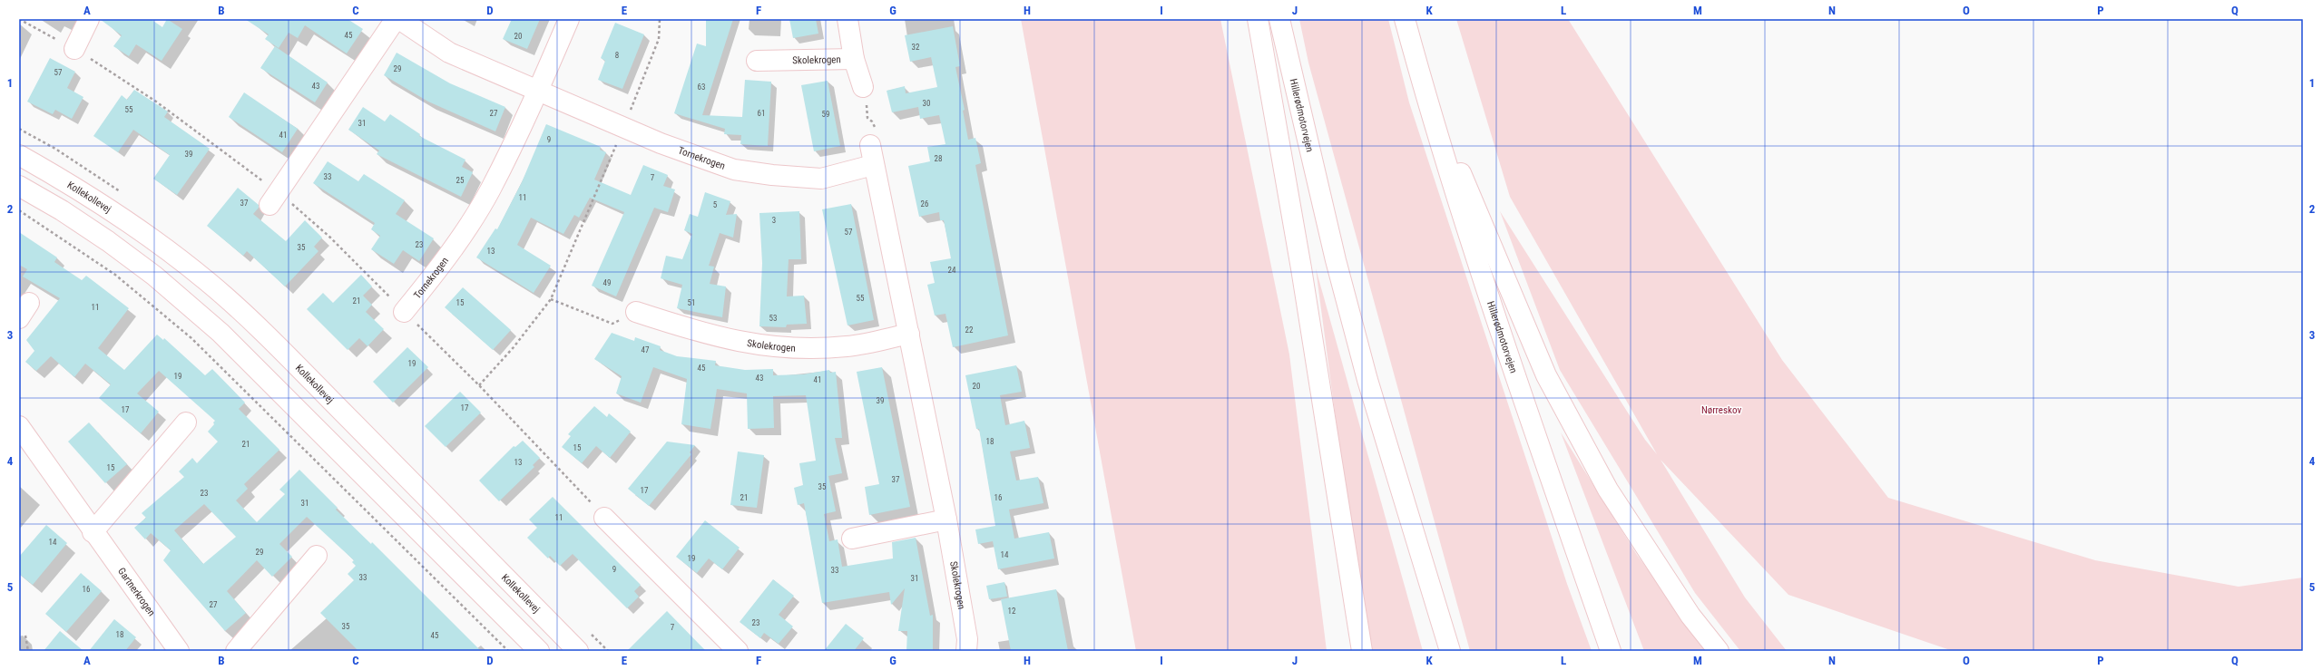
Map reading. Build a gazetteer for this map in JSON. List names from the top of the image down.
{
  "streets": {
    "main road": [
      "Skolekrogen",
      "Hillerødmotorvejen",
      "Tornekrogen",
      "Kollekollevej",
      "Gartnerkrogen"
    ]
  },
  "crossings": [
    ["Skolekrogen", "Tornekrogen"]
  ],
  "parks": ["Nørreskov"],
  "house_numbers": [
    "45",
    "20",
    "32",
    "8",
    "29",
    "57",
    "43",
    "63",
    "30",
    "55",
    "27",
    "61",
    "59",
    "31",
    "41",
    "9",
    "39",
    "28",
    "33",
    "7",
    "25",
    "11",
    "37",
    "26",
    "5",
    "3",
    "57",
    "23",
    "35",
    "13",
    "24",
    "49",
    "55",
    "21",
    "15",
    "51",
    "11",
    "53",
    "22",
    "47",
    "19",
    "45",
    "19",
    "43",
    "41",
    "20",
    "39",
    "17",
    "17",
    "18",
    "21",
    "15",
    "13",
    "15",
    "37",
    "35",
    "17",
    "23",
    "21",
    "16",
    "31",
    "11",
    "14",
    "29",
    "14",
    "19",
    "9",
    "33",
    "33",
    "31",
    "16",
    "27",
    "12",
    "23",
    "35",
    "7",
    "18",
    "45"
  ],
  "grid": {
    "columns": [
      "A",
      "B",
      "C",
      "D",
      "E",
      "F",
      "G",
      "H",
      "I",
      "J",
      "K",
      "L",
      "M",
      "N",
      "O",
      "P",
      "Q"
    ],
    "rows": [
      "1",
      "2",
      "3",
      "4",
      "5"
    ]
  }
}
